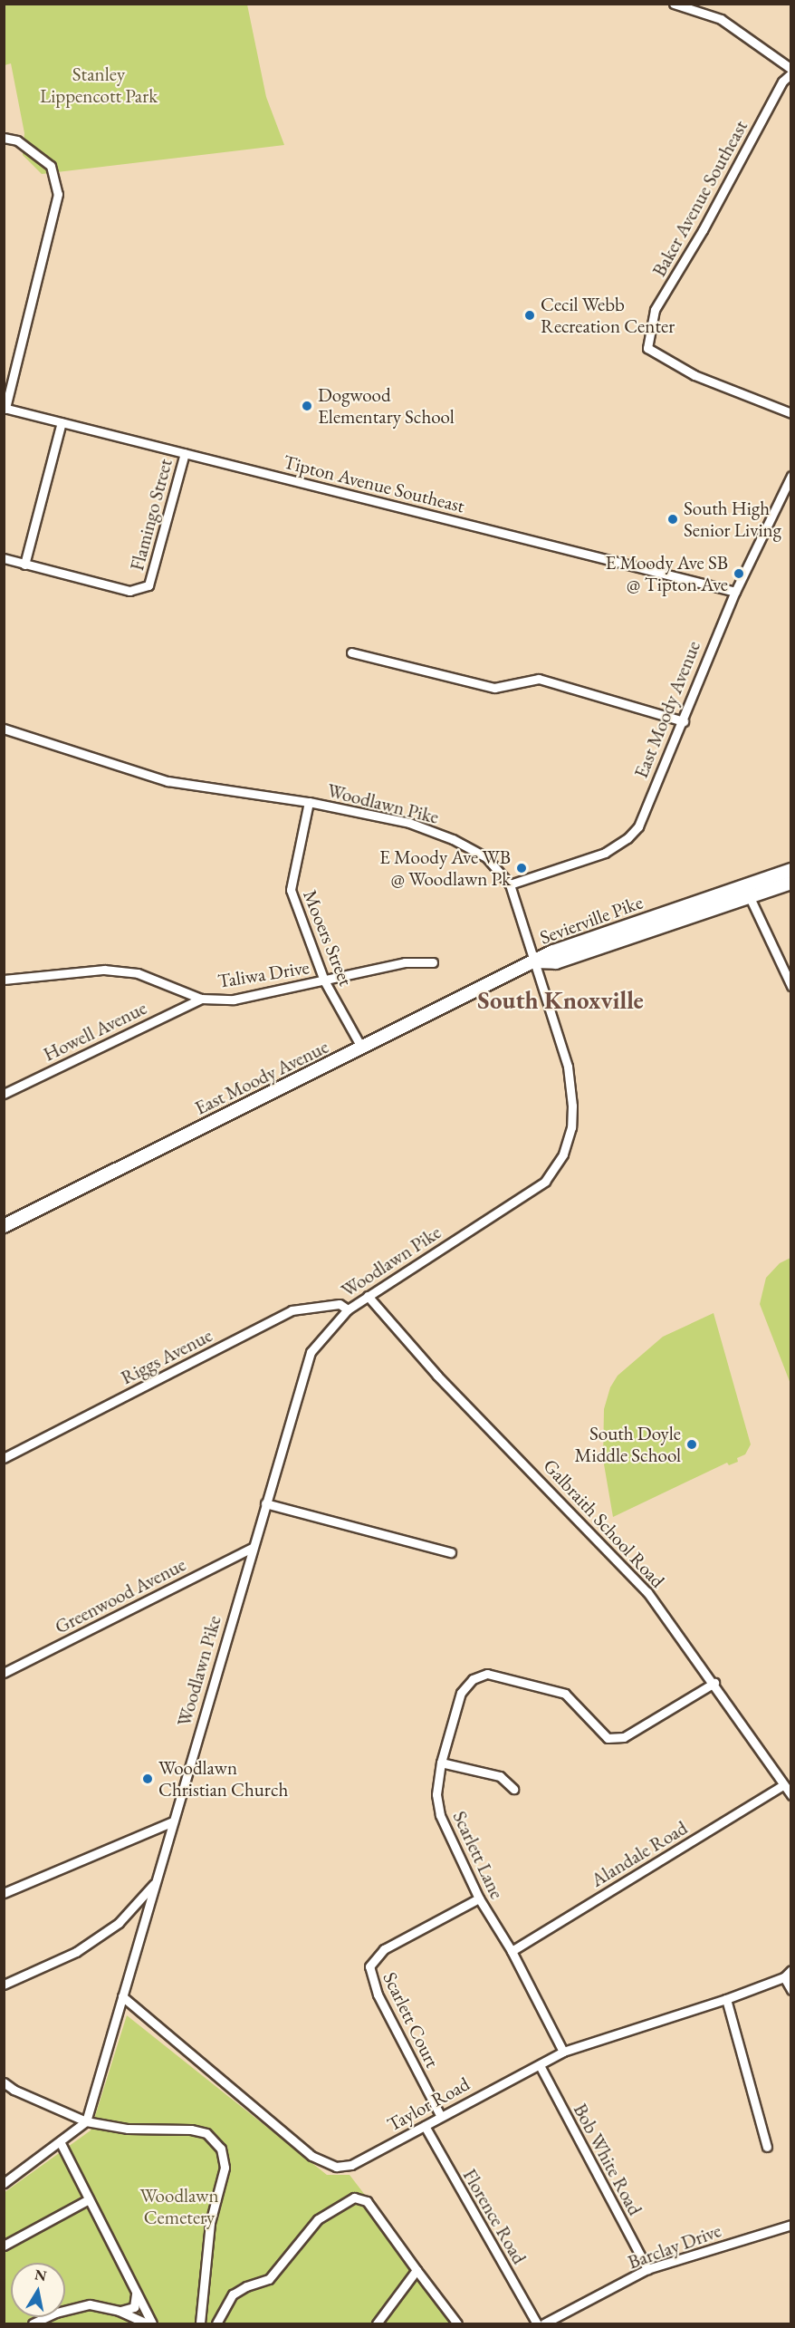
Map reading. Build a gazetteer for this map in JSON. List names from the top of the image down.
{
  "streets": {
    "main road": ["East Moody Avenue", "Sevierville Pike"],
    "street": [
      "Baker Avenue Southeast",
      "Tipton Avenue Southeast",
      "Flamingo Street",
      "Woodlawn Pike",
      "Mooers Street",
      "Taliwa Drive",
      "Howell Avenue",
      "Riggs Avenue",
      "Galbraith School Road",
      "Greenwood Avenue",
      "Alandale Road",
      "Scarlett Lane",
      "Scarlett Court",
      "Taylor Road",
      "Bob White Road",
      "Florence Road",
      "Barclay Drive"
    ]
  },
  "crossings": [
    ["Tipton Avenue Southeast", "Flamingo Street"],
    ["Tipton Avenue Southeast", "East Moody Avenue"],
    ["East Moody Avenue", "Woodlawn Pike"],
    ["East Moody Avenue", "Sevierville Pike"],
    ["East Moody Avenue", "Mooers Street"],
    ["Woodlawn Pike", "Sevierville Pike"],
    ["Woodlawn Pike", "Mooers Street"],
    ["Woodlawn Pike", "Riggs Avenue"],
    ["Woodlawn Pike", "Galbraith School Road"],
    ["Woodlawn Pike", "Greenwood Avenue"],
    ["Woodlawn Pike", "Taylor Road"],
    ["Mooers Street", "Taliwa Drive"],
    ["Taliwa Drive", "Howell Avenue"],
    ["Galbraith School Road", "Alandale Road"],
    ["Galbraith School Road", "Scarlett Lane"],
    ["Alandale Road", "Scarlett Lane"],
    ["Scarlett Lane", "Scarlett Court"],
    ["Scarlett Lane", "Taylor Road"],
    ["Scarlett Court", "Taylor Road"],
    ["Taylor Road", "Bob White Road"],
    ["Taylor Road", "Florence Road"],
    ["Bob White Road", "Barclay Drive"]
  ],
  "districts": ["South Knoxville"],
  "parks": ["Stanley Lippencott Park", "Woodlawn Cemetery"],
  "places": [
    "Cecil Webb Recreation Center",
    "Dogwood Elementary School",
    "South High Senior Living",
    "E Moody Ave SB @ Tipton Ave",
    "E Moody Ave WB @ Woodlawn Pk",
    "South Doyle Middle School",
    "Woodlawn Christian Church"
  ],
  "north": "top"
}
